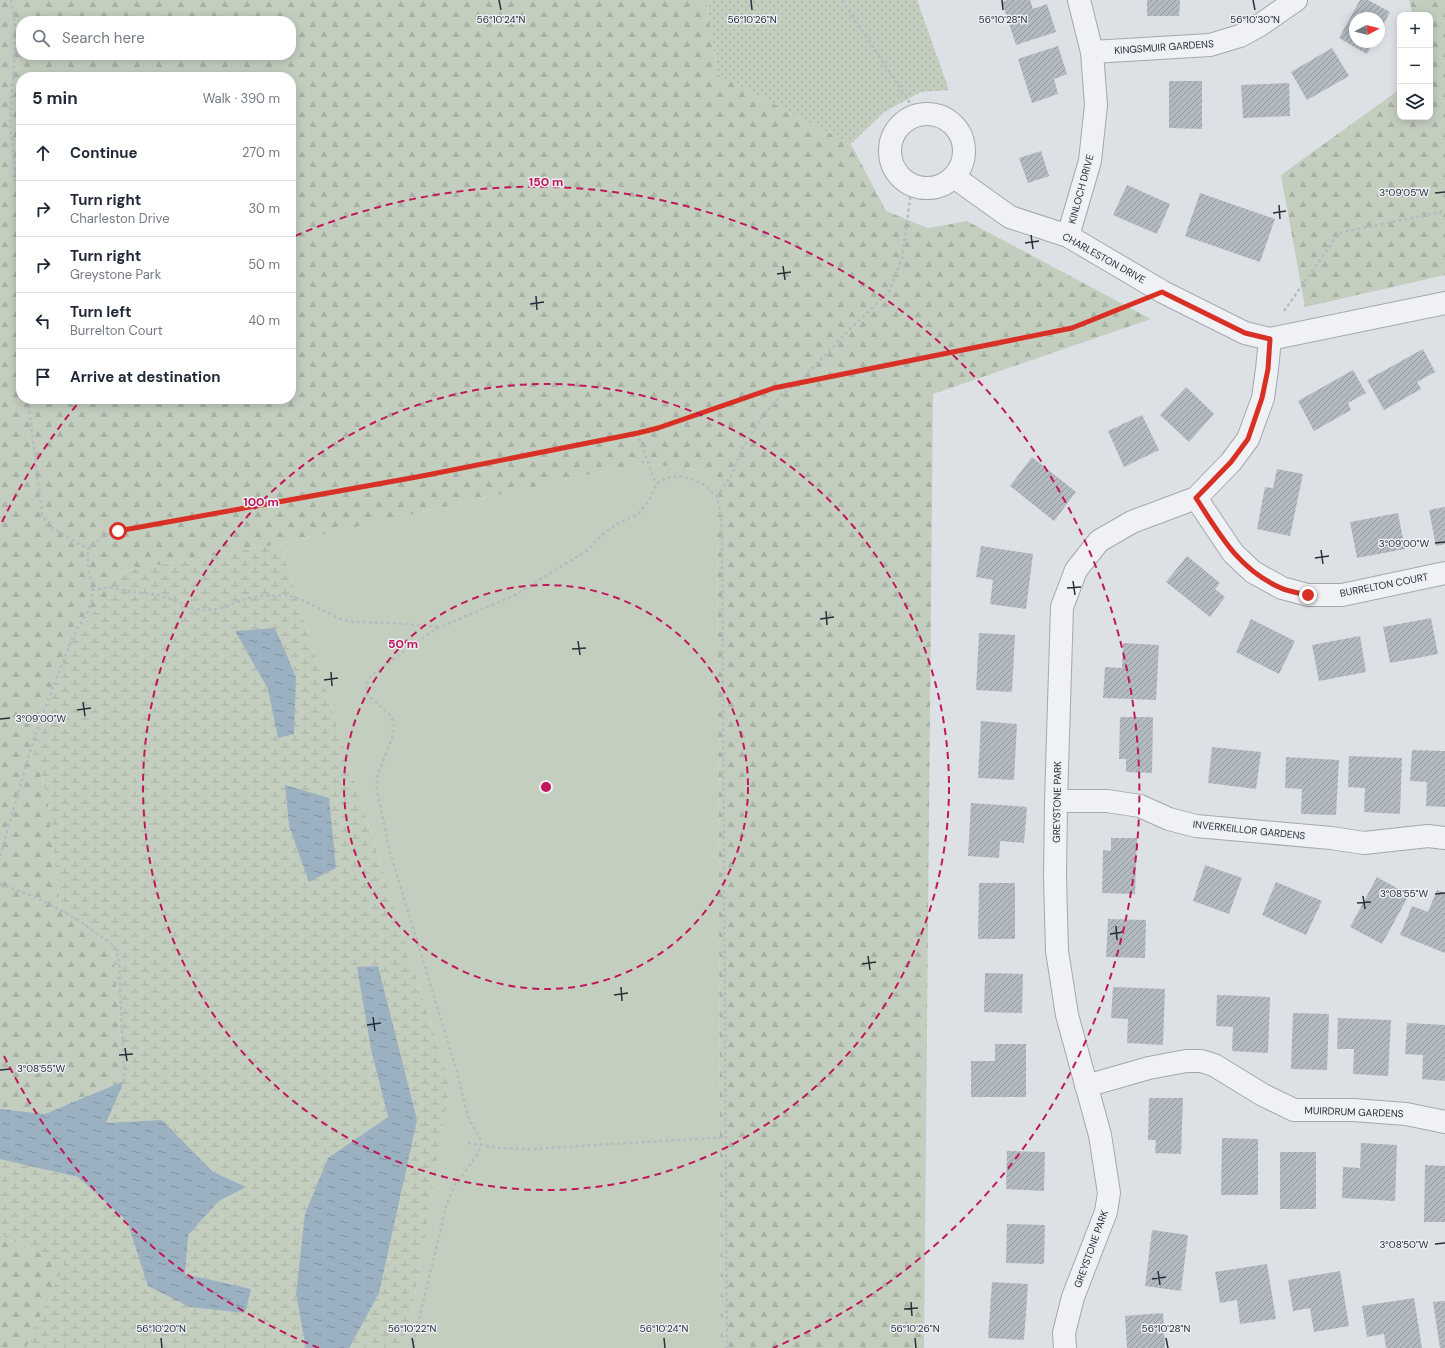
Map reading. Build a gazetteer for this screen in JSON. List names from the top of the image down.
{
  "streets": {
    "street": [
      "KINGSMUIR GARDENS",
      "KINLOCH DRIVE",
      "CHARLESTON DRIVE",
      "BURRELTON COURT",
      "GREYSTONE PARK",
      "INVERKEILLOR GARDENS",
      "MUIRDRUM GARDENS"
    ]
  },
  "crossings": [
    ["KINGSMUIR GARDENS", "KINLOCH DRIVE"],
    ["KINLOCH DRIVE", "CHARLESTON DRIVE"],
    ["CHARLESTON DRIVE", "GREYSTONE PARK"],
    ["BURRELTON COURT", "GREYSTONE PARK"],
    ["GREYSTONE PARK", "INVERKEILLOR GARDENS"],
    ["GREYSTONE PARK", "MUIRDRUM GARDENS"]
  ],
  "north": "right",
  "page": {
    "map_buttons": ["+", "−"],
    "search": "Search here",
    "heading": ["5 min", "Walk · 390 m"],
    "list": [
      ["Continue", "270 m"],
      ["Turn right", "Charleston Drive", "30 m"],
      ["Turn right", "Greystone Park", "50 m"],
      ["Turn left", "Burrelton Court", "40 m"],
      "Arrive at destination"
    ]
  },
  "coordinates": [
    "56°10'28\"N",
    "56°10'24\"N",
    "56°10'26\"N",
    "56°10'30\"N",
    "3°09'05\"W",
    "3°09'00\"W",
    "3°08'55\"W",
    "3°08'50\"W",
    "56°10'20\"N",
    "56°10'22\"N"
  ],
  "rings": ["150 m", "100 m", "50 m"]
}
